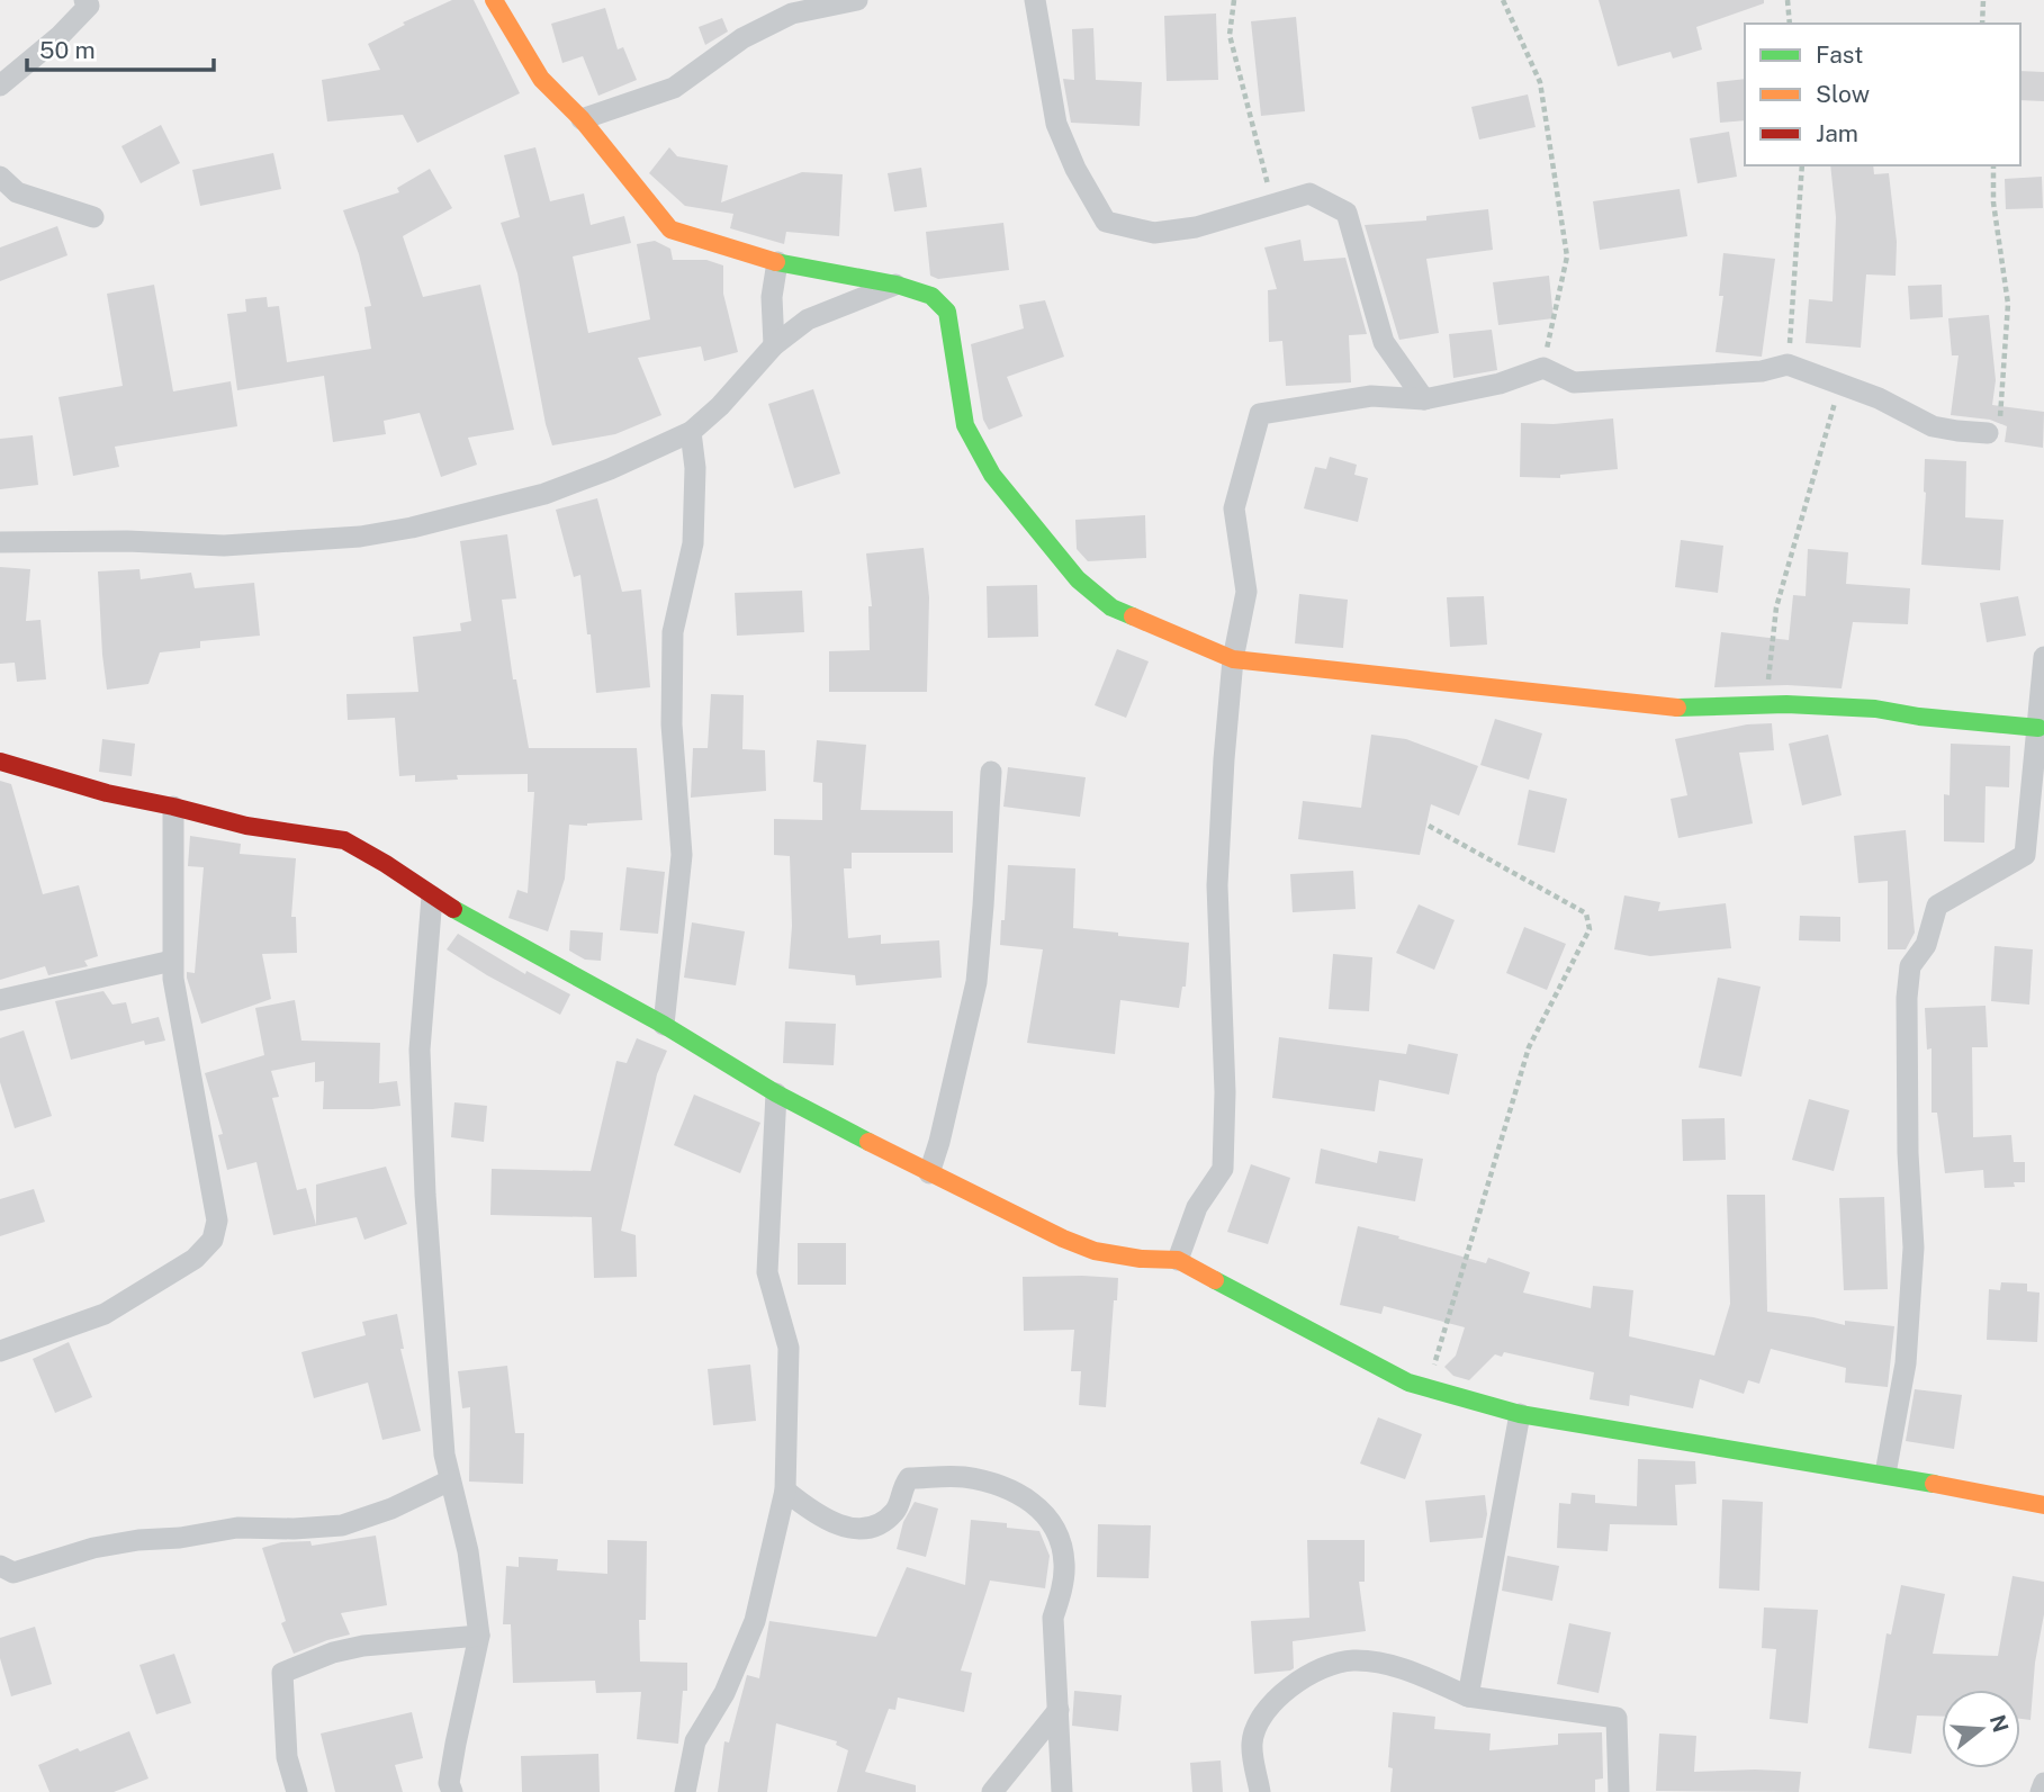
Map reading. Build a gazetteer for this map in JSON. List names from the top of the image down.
{
  "legend": ["Fast", "Slow", "Jam"],
  "scale_bar": "50 m",
  "north": "right"
}
